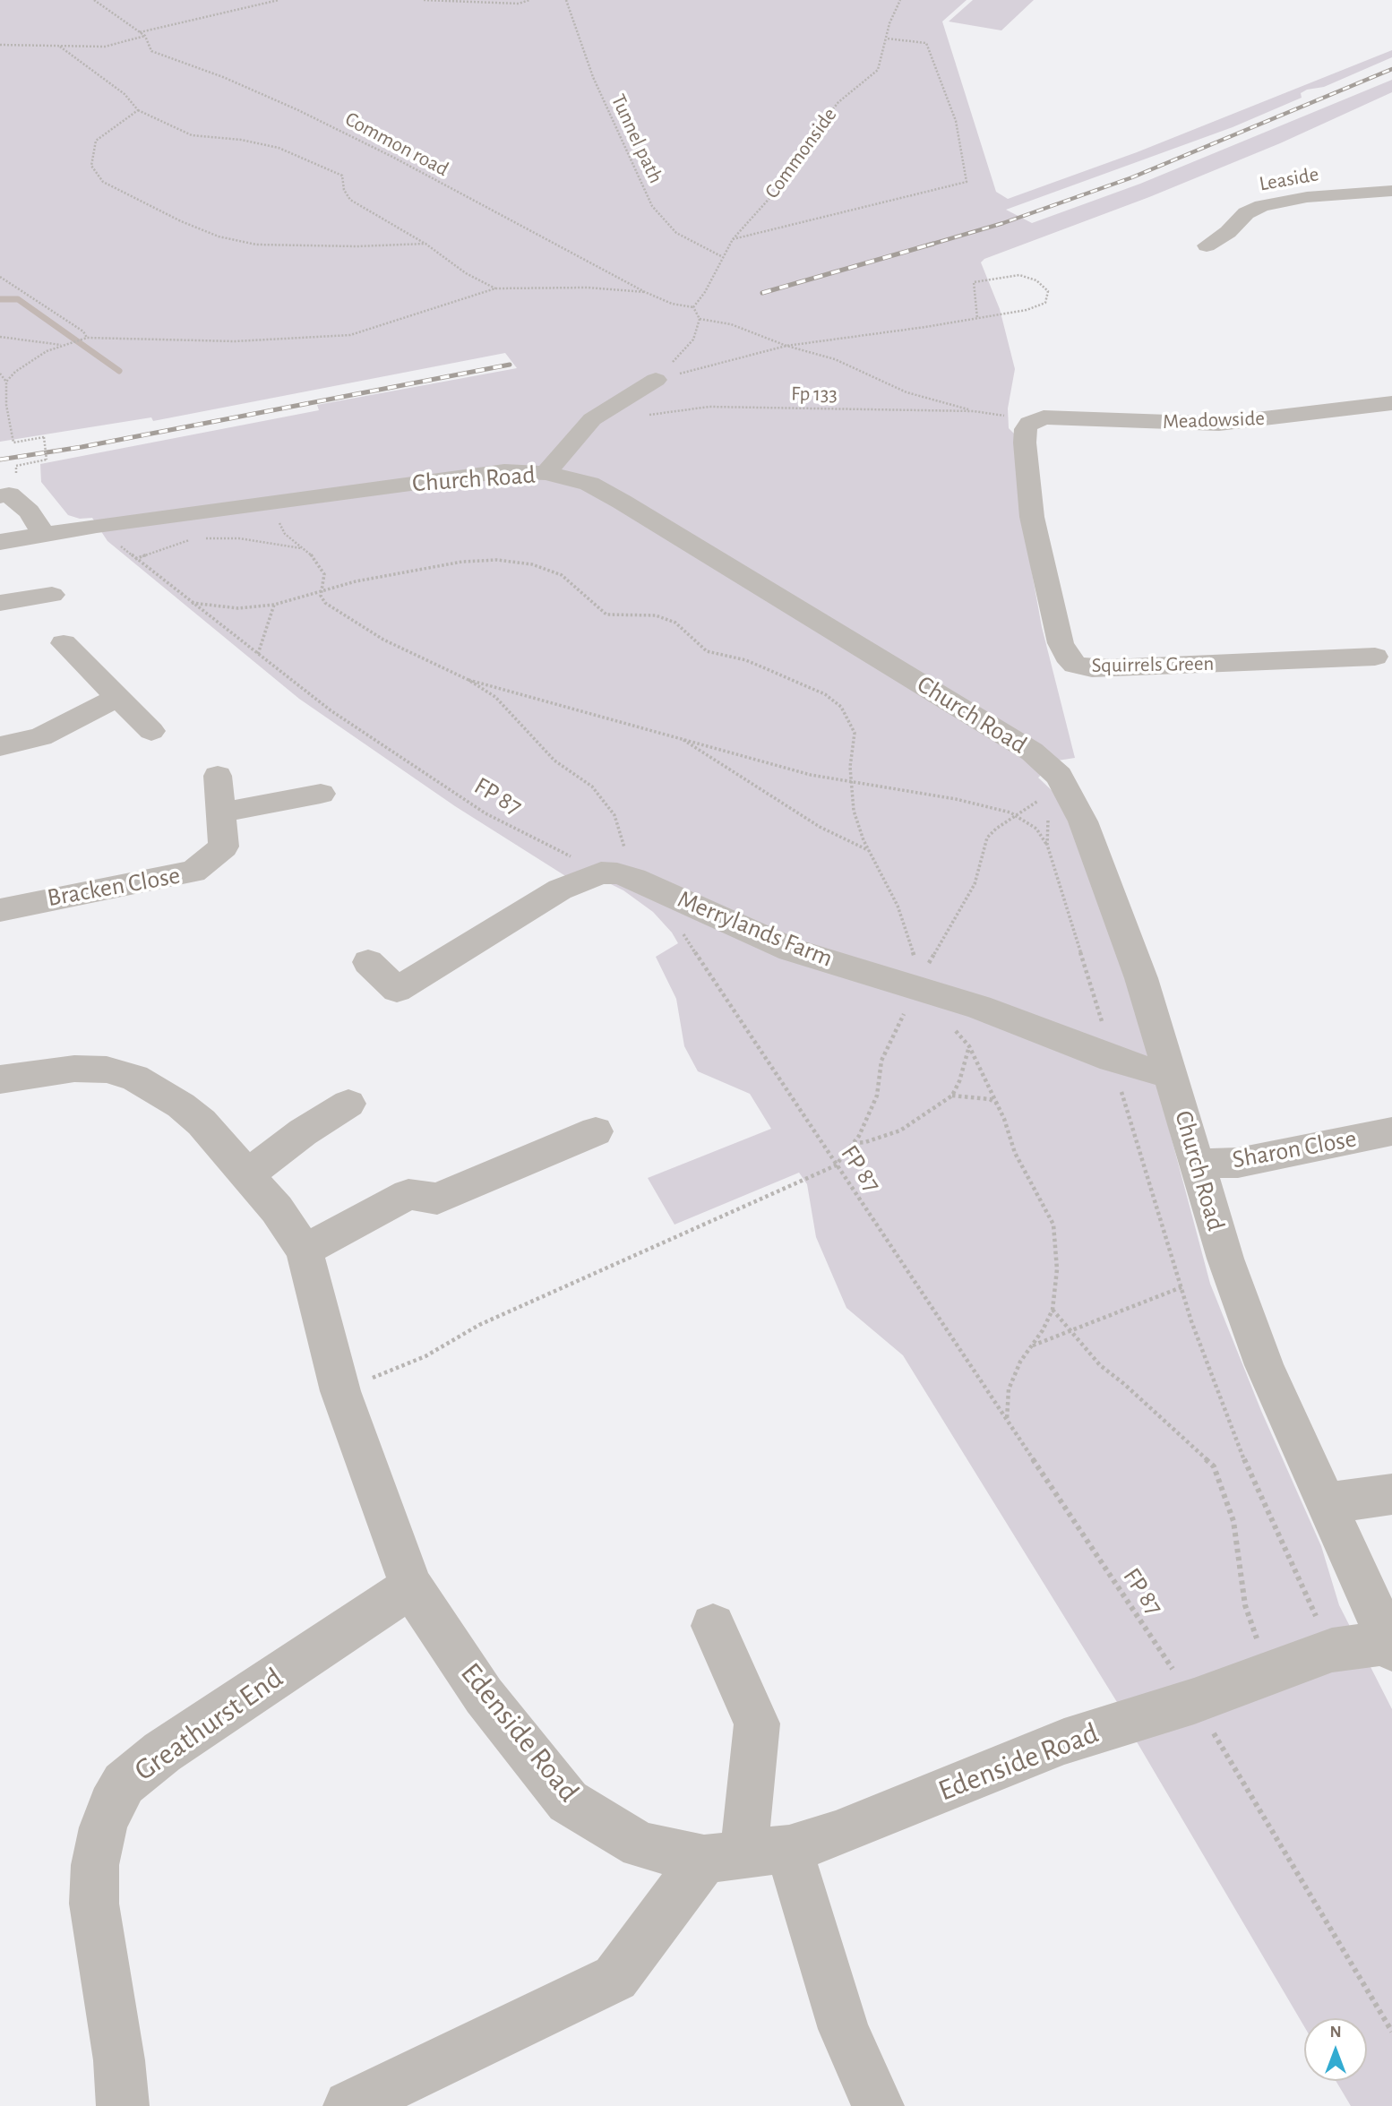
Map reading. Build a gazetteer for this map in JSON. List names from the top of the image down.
{
  "streets": {
    "street": [
      "Leaside",
      "Meadowside",
      "Church Road",
      "Squirrels Green",
      "Bracken Close",
      "Merrylands Farm",
      "Sharon Close",
      "Greathurst End",
      "Edenside Road"
    ],
    "path": [
      "Tunnel path",
      "Common road",
      "Commonside",
      "Fp 133",
      "FP 87"
    ]
  },
  "crossings": [
    ["Tunnel path", "Commonside"],
    ["Common road", "Commonside"],
    ["Fp 133", "Meadowside"],
    ["Fp 133", "Squirrels Green"],
    ["Meadowside", "Squirrels Green"],
    ["Church Road", "FP 87"],
    ["Church Road", "Merrylands Farm"],
    ["Church Road", "Sharon Close"],
    ["Church Road", "Edenside Road"],
    ["FP 87", "Merrylands Farm"],
    ["FP 87", "Edenside Road"],
    ["Greathurst End", "Edenside Road"]
  ],
  "north": "top"
}
